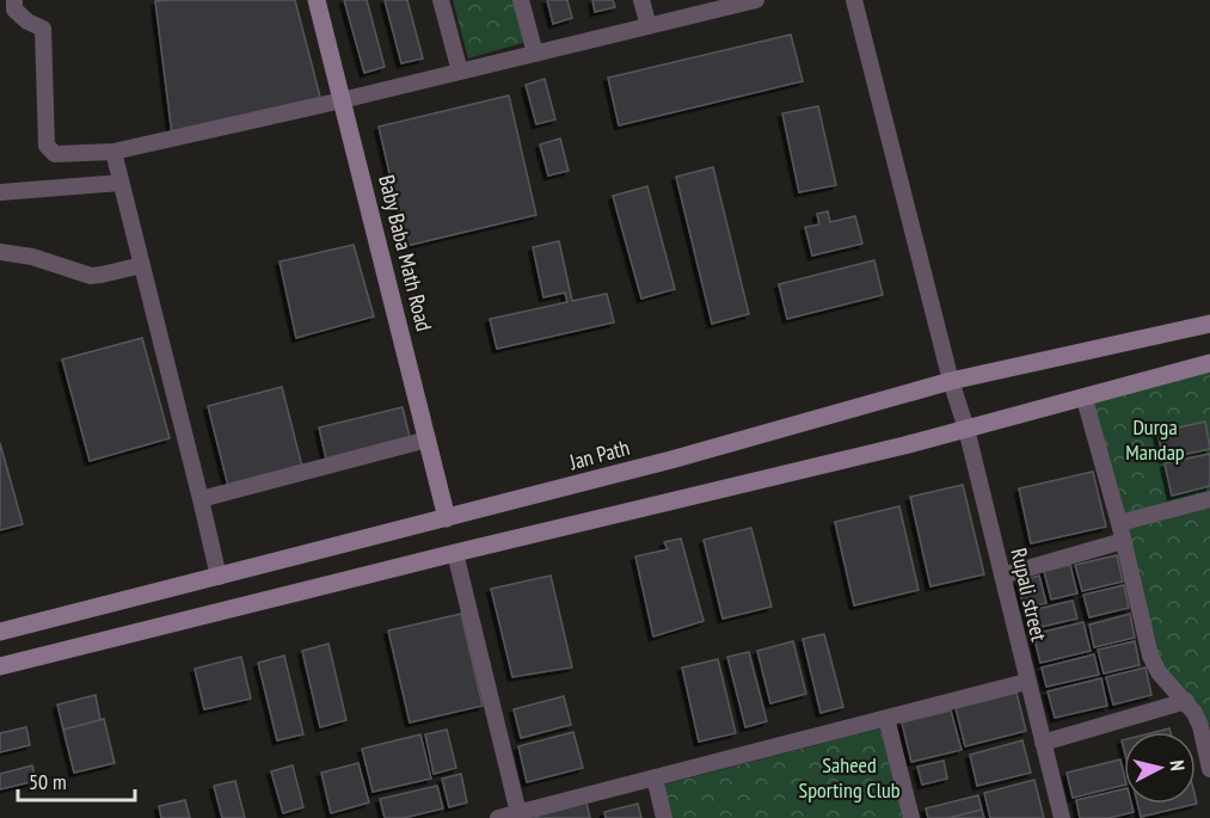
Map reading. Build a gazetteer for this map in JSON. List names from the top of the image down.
{
  "streets": {
    "main road": ["Baby Baba Math Road", "Jan Path"],
    "street": ["Rupali street"]
  },
  "crossings": [
    ["Baby Baba Math Road", "Jan Path"],
    ["Jan Path", "Rupali street"]
  ],
  "parks": ["Durga Mandap", "Saheed Sporting Club"],
  "scale_bar": "50 m",
  "north": "right"
}
